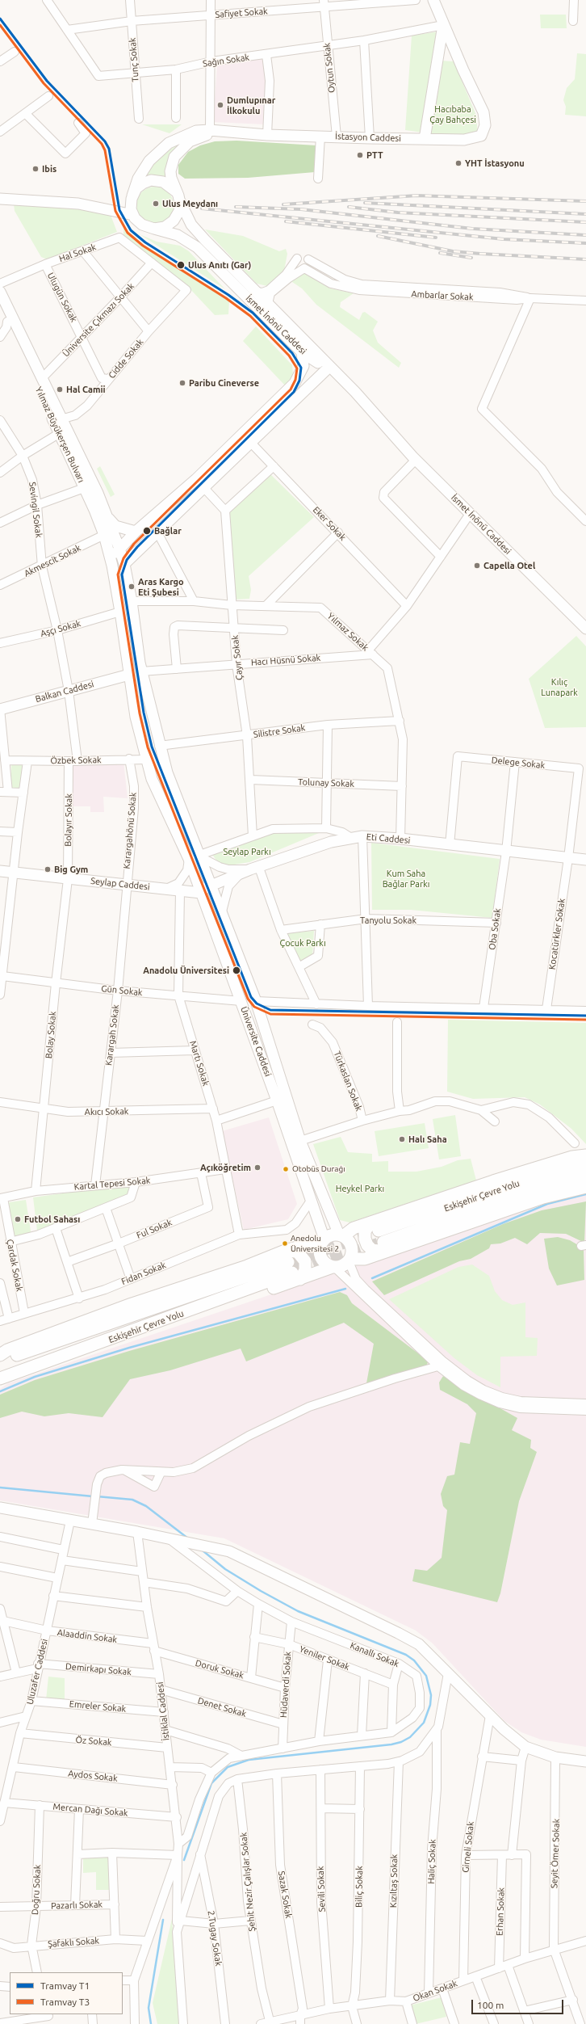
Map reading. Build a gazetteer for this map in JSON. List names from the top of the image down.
{
  "streets": {
    "highway": ["Eskişehir Çevre Yolu"],
    "main road": [
      "İstasyon Caddesi",
      "İsmet İnönü Caddesi",
      "Yılmaz Büyükerşen Bulvarı",
      "Balkan Caddesi",
      "Eti Caddesi",
      "Seylap Caddesi",
      "Üniversite Caddesi",
      "Kanallı Sokak"
    ],
    "street": [
      "Safiyet Sokak",
      "Tunç Sokak",
      "Sağın Sokak",
      "Oytun Sokak",
      "Hal Sokak",
      "Ambarlar Sokak",
      "Ulugün Sokak",
      "Üniversite Çıkmazı Sokak",
      "Cidde Sokak",
      "Sevingil Sokak",
      "Eker Sokak",
      "Akmescit Sokak",
      "Aşçı Sokak",
      "Yılmaz Sokak",
      "Çayır Sokak",
      "Hacı Hüsnü Sokak",
      "Silistre Sokak",
      "Özbek Sokak",
      "Delege Sokak",
      "Tolunay Sokak",
      "Bolayır Sokak",
      "Karargahönü Sokak",
      "Tanyolu Sokak",
      "Oba Sokak",
      "Kocatürkler Sokak",
      "Gün Sokak",
      "Bolay Sokak",
      "Karargah Sokak",
      "Martı Sokak",
      "Türkaslan Sokak",
      "Akıcı Sokak",
      "Kartal Tepesi Sokak",
      "Ful Sokak",
      "Çardak Sokak",
      "Fidan Sokak",
      "Alaaddin Sokak",
      "Yeniler Sokak",
      "Demirkapı Sokak",
      "Doruk Sokak",
      "Uluzafer Caddesi",
      "Hüdaverdi Sokak",
      "Emreler Sokak",
      "Denet Sokak",
      "İstiklal Caddesi",
      "Öz Sokak",
      "Aydos Sokak",
      "Mercan Dağı Sokak",
      "Girneli Sokak",
      "Seyit Ömer Sokak",
      "Haliç Sokak",
      "Kızıltaş Sokak",
      "Şehit Nezir Çalışlar Sokak",
      "Biliç Sokak",
      "Sevili Sokak",
      "Doğru Sokak",
      "Sazak Sokak",
      "Pazarlı Sokak",
      "Erhan Sokak",
      "2.Tugay Sokak",
      "Şafaklı Sokak",
      "Okan Sokak"
    ]
  },
  "crossings": [
    ["Safiyet Sokak", "Tunç Sokak"],
    ["Safiyet Sokak", "Sağın Sokak"],
    ["Safiyet Sokak", "Oytun Sokak"],
    ["Tunç Sokak", "Sağın Sokak"],
    ["Sağın Sokak", "Oytun Sokak"],
    ["Sağın Sokak", "İstasyon Caddesi"],
    ["Oytun Sokak", "İstasyon Caddesi"],
    ["İstasyon Caddesi", "İsmet İnönü Caddesi"],
    ["Hal Sokak", "Ulugün Sokak"],
    ["Hal Sokak", "Üniversite Çıkmazı Sokak"],
    ["Hal Sokak", "Cidde Sokak"],
    ["Ulugün Sokak", "Üniversite Çıkmazı Sokak"],
    ["Ulugün Sokak", "Cidde Sokak"],
    ["Üniversite Çıkmazı Sokak", "Cidde Sokak"],
    ["Cidde Sokak", "Yılmaz Büyükerşen Bulvarı"],
    ["Yılmaz Büyükerşen Bulvarı", "Akmescit Sokak"],
    ["Yılmaz Büyükerşen Bulvarı", "Yılmaz Sokak"],
    ["Yılmaz Büyükerşen Bulvarı", "Hacı Hüsnü Sokak"],
    ["Yılmaz Büyükerşen Bulvarı", "Silistre Sokak"],
    ["Yılmaz Büyükerşen Bulvarı", "Üniversite Caddesi"],
    ["Sevingil Sokak", "Akmescit Sokak"],
    ["Sevingil Sokak", "Aşçı Sokak"],
    ["Aşçı Sokak", "Üniversite Caddesi"],
    ["Yılmaz Sokak", "Çayır Sokak"],
    ["Yılmaz Sokak", "Hacı Hüsnü Sokak"],
    ["Yılmaz Sokak", "Silistre Sokak"],
    ["Yılmaz Sokak", "Tolunay Sokak"],
    ["Yılmaz Sokak", "Eti Caddesi"],
    ["Çayır Sokak", "Hacı Hüsnü Sokak"],
    ["Çayır Sokak", "Silistre Sokak"],
    ["Çayır Sokak", "Tolunay Sokak"],
    ["Balkan Caddesi", "Üniversite Caddesi"],
    ["Özbek Sokak", "Bolayır Sokak"],
    ["Özbek Sokak", "Karargahönü Sokak"],
    ["Özbek Sokak", "Üniversite Caddesi"],
    ["Delege Sokak", "Eti Caddesi"],
    ["Delege Sokak", "Oba Sokak"],
    ["Delege Sokak", "Kocatürkler Sokak"],
    ["Bolayır Sokak", "Seylap Caddesi"],
    ["Bolayır Sokak", "Bolay Sokak"],
    ["Karargahönü Sokak", "Seylap Caddesi"],
    ["Karargahönü Sokak", "Karargah Sokak"],
    ["Eti Caddesi", "Seylap Caddesi"],
    ["Eti Caddesi", "Oba Sokak"],
    ["Eti Caddesi", "Kocatürkler Sokak"],
    ["Eti Caddesi", "Üniversite Caddesi"],
    ["Seylap Caddesi", "Bolay Sokak"],
    ["Seylap Caddesi", "Karargah Sokak"],
    ["Seylap Caddesi", "Üniversite Caddesi"],
    ["Seylap Caddesi", "Martı Sokak"],
    ["Tanyolu Sokak", "Oba Sokak"],
    ["Gün Sokak", "Bolay Sokak"],
    ["Gün Sokak", "Karargah Sokak"],
    ["Gün Sokak", "Üniversite Caddesi"],
    ["Gün Sokak", "Martı Sokak"],
    ["Bolay Sokak", "Akıcı Sokak"],
    ["Bolay Sokak", "Kartal Tepesi Sokak"],
    ["Karargah Sokak", "Akıcı Sokak"],
    ["Karargah Sokak", "Kartal Tepesi Sokak"],
    ["Üniversite Caddesi", "Türkaslan Sokak"],
    ["Üniversite Caddesi", "Fidan Sokak"],
    ["Martı Sokak", "Akıcı Sokak"],
    ["Martı Sokak", "Kartal Tepesi Sokak"],
    ["Martı Sokak", "Fidan Sokak"],
    ["Kartal Tepesi Sokak", "Ful Sokak"],
    ["Kartal Tepesi Sokak", "Çardak Sokak"],
    ["Çardak Sokak", "Fidan Sokak"],
    ["Alaaddin Sokak", "Doruk Sokak"],
    ["Alaaddin Sokak", "Uluzafer Caddesi"],
    ["Alaaddin Sokak", "İstiklal Caddesi"],
    ["Kanallı Sokak", "Hüdaverdi Sokak"],
    ["Kanallı Sokak", "İstiklal Caddesi"],
    ["Yeniler Sokak", "Hüdaverdi Sokak"],
    ["Demirkapı Sokak", "Uluzafer Caddesi"],
    ["Demirkapı Sokak", "İstiklal Caddesi"],
    ["Doruk Sokak", "Hüdaverdi Sokak"],
    ["Doruk Sokak", "İstiklal Caddesi"],
    ["Uluzafer Caddesi", "Emreler Sokak"],
    ["Uluzafer Caddesi", "Öz Sokak"],
    ["Uluzafer Caddesi", "Aydos Sokak"],
    ["Uluzafer Caddesi", "Mercan Dağı Sokak"],
    ["Hüdaverdi Sokak", "Denet Sokak"],
    ["Emreler Sokak", "İstiklal Caddesi"],
    ["Denet Sokak", "İstiklal Caddesi"],
    ["İstiklal Caddesi", "Öz Sokak"],
    ["İstiklal Caddesi", "Aydos Sokak"],
    ["İstiklal Caddesi", "Mercan Dağı Sokak"],
    ["İstiklal Caddesi", "Şafaklı Sokak"],
    ["Mercan Dağı Sokak", "Doğru Sokak"],
    ["Girneli Sokak", "Okan Sokak"],
    ["Seyit Ömer Sokak", "Okan Sokak"],
    ["Haliç Sokak", "Okan Sokak"],
    ["Kızıltaş Sokak", "Okan Sokak"],
    ["Şehit Nezir Çalışlar Sokak", "Okan Sokak"],
    ["Biliç Sokak", "Okan Sokak"],
    ["Sevili Sokak", "Okan Sokak"],
    ["Doğru Sokak", "Pazarlı Sokak"],
    ["Doğru Sokak", "Şafaklı Sokak"],
    ["Sazak Sokak", "Okan Sokak"],
    ["Erhan Sokak", "Okan Sokak"]
  ],
  "parks": [
    "Hacıbaba Çay Bahçesi",
    "Kılıç Lunapark",
    "Seylap Parkı",
    "Kum Saha Bağlar Parkı",
    "Çocuk Parkı",
    "Heykel Parkı"
  ],
  "places": [
    "Dumlupınar İlkokulu",
    "PTT",
    "YHT İstasyonu",
    "Ibis",
    "Ulus Meydanı",
    "Ulus Anıtı (Gar)",
    "Paribu Cineverse",
    "Hal Camii",
    "Bağlar",
    "Capella Otel",
    "Aras Kargo Eti Şubesi",
    "Big Gym",
    "Anadolu Üniversitesi",
    "Halı Saha",
    "Açıköğretim",
    "Otobüs Durağı",
    "Futbol Sahası",
    "Anedolu Üniversitesi 2"
  ],
  "lines": ["tram line T1", "tram line T3"],
  "legend": ["Tramvay T1", "Tramvay T3"],
  "scale_bar": "100 m"
}
